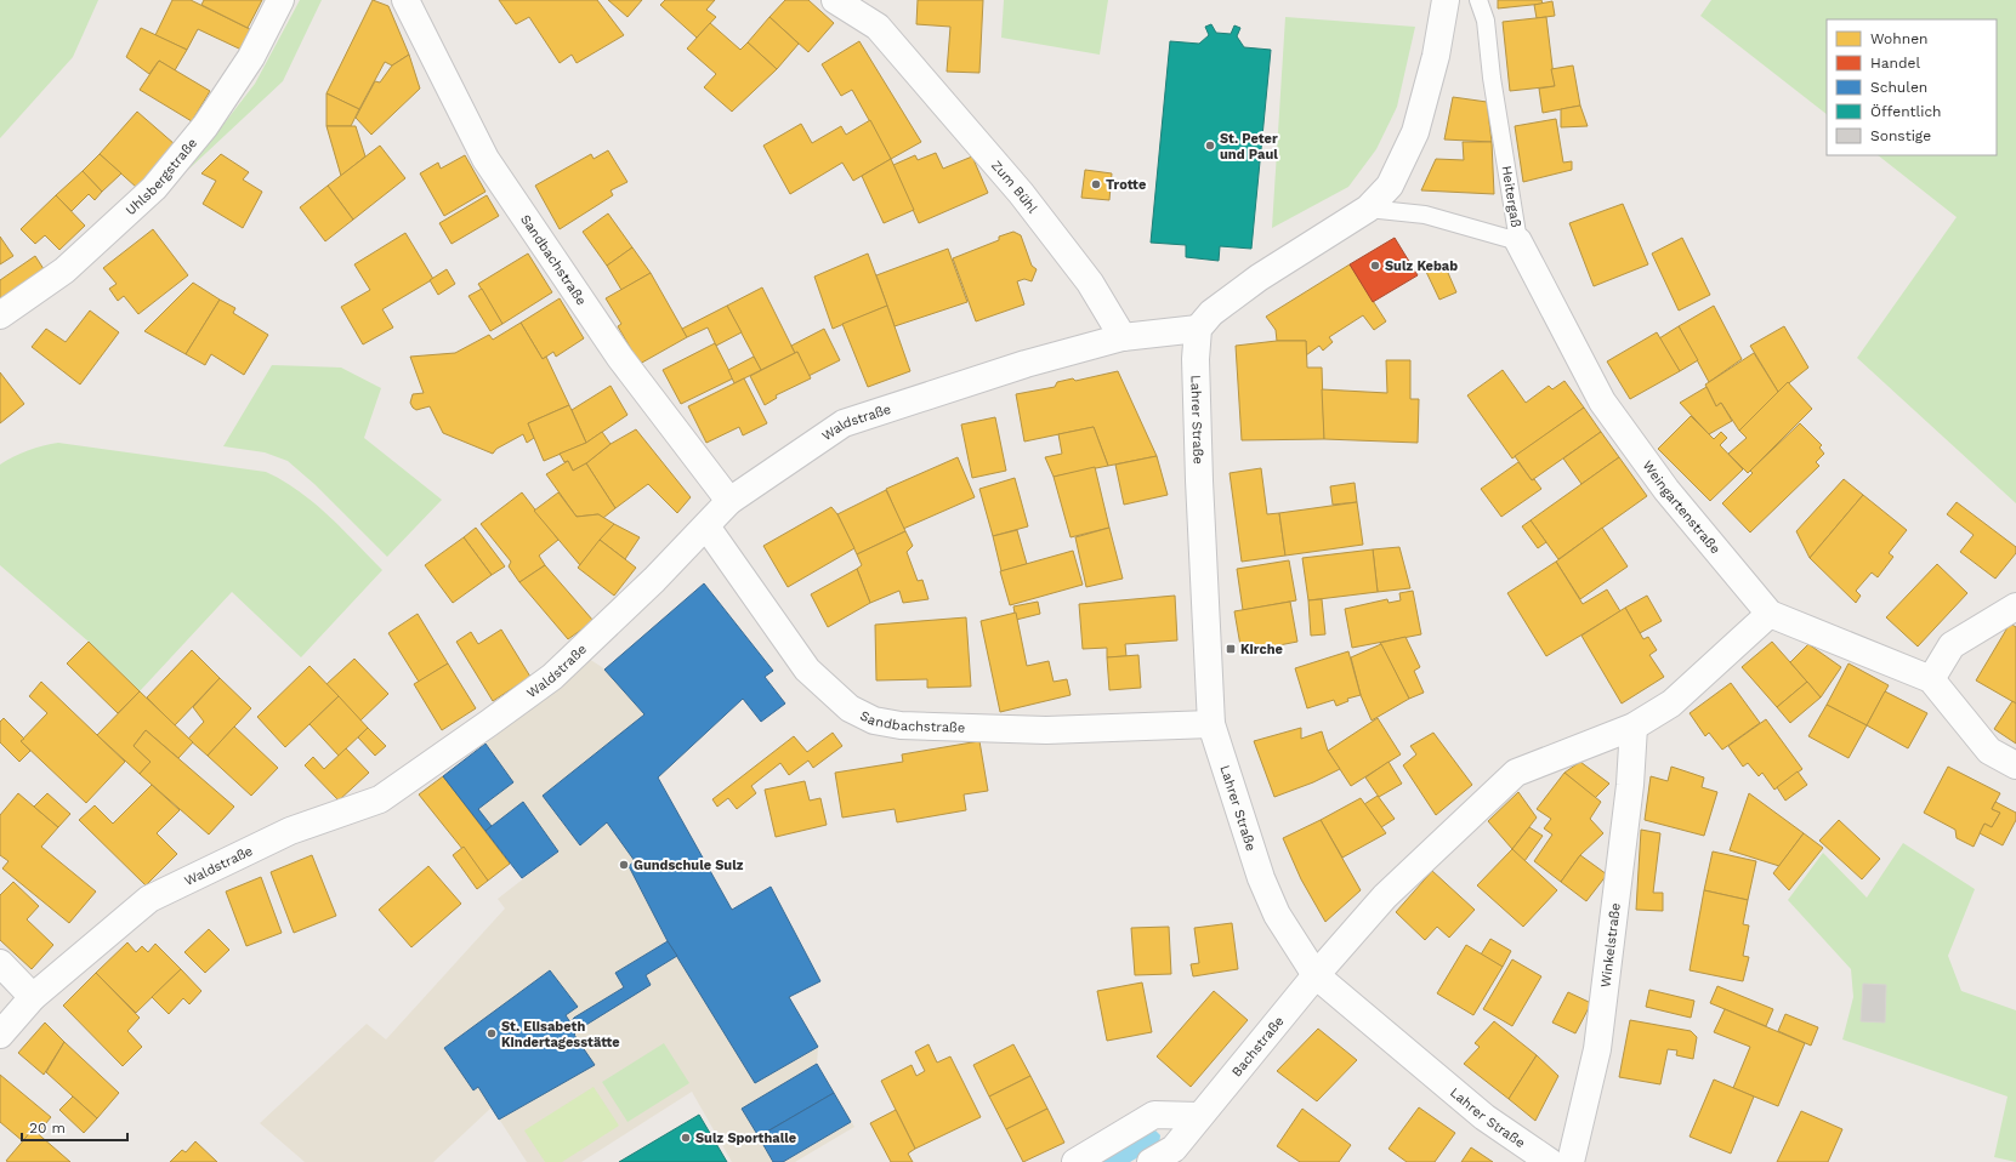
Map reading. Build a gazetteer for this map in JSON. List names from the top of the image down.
{
  "streets": {
    "street": [
      "Uhlsbergstraße",
      "Zum Bühl",
      "Sandbachstraße",
      "Lahrer Straße",
      "Waldstraße",
      "Weingartenstraße",
      "Winkelstraße",
      "Bachstraße"
    ],
    "lane": ["Heitergaß"]
  },
  "crossings": [
    ["Zum Bühl", "Waldstraße"],
    ["Heitergaß", "Weingartenstraße"],
    ["Sandbachstraße", "Lahrer Straße"],
    ["Sandbachstraße", "Waldstraße"],
    ["Lahrer Straße", "Bachstraße"]
  ],
  "places": {
    "other": [
      "St. Peter und Paul",
      "Trotte",
      "Sulz Kebab",
      "Gundschule Sulz",
      "St. Elisabeth Kindertagesstätte",
      "Sulz Sporthalle"
    ],
    "transit": ["Kirche"]
  },
  "legend": [
    "Wohnen",
    "Handel",
    "Schulen",
    "Öffentlich",
    "Sonstige"
  ],
  "scale_bar": "20 m"
}
